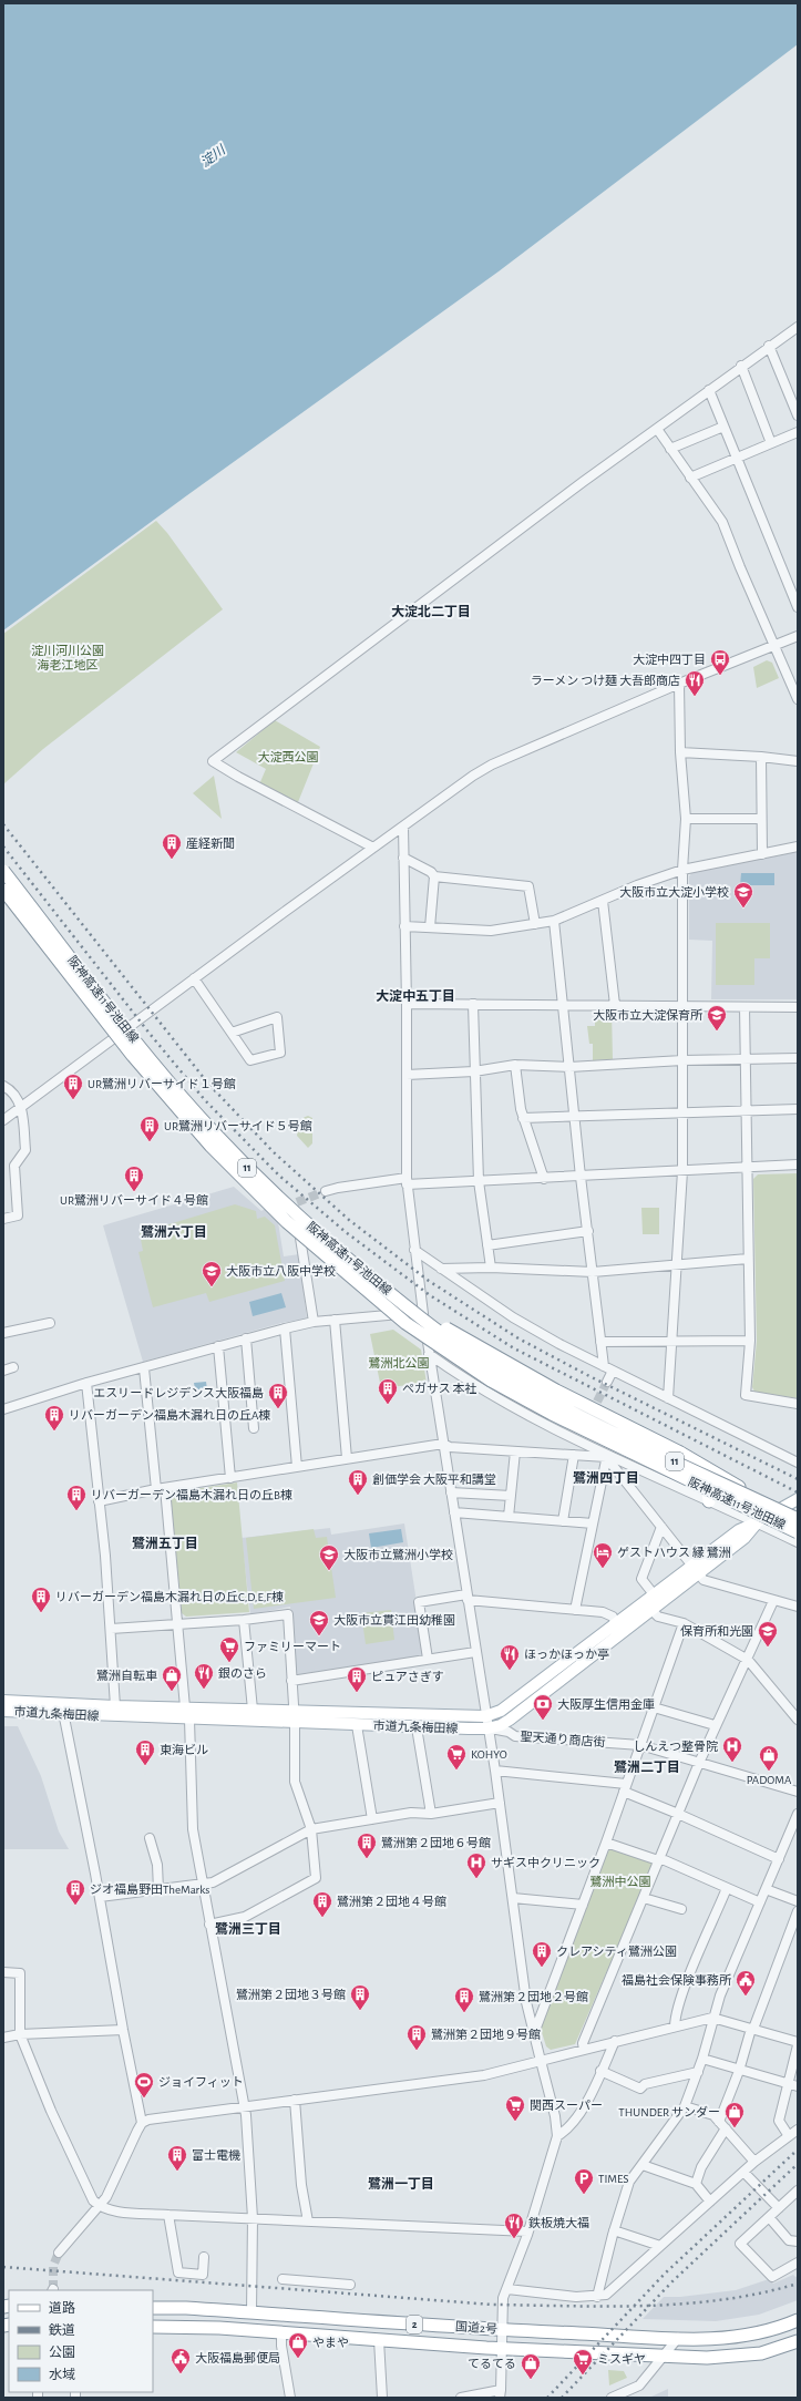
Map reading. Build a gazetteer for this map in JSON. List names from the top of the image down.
{
  "streets": {
    "highway": [
      "阪神高速11号池田線",
      "11",
      "2",
      "国道2号"
    ],
    "main road": ["市道九条梅田線"],
    "street": ["聖天通り商店街"]
  },
  "crossings": [
    ["阪神高速11号池田線", "11"],
    ["11", "市道九条梅田線"],
    ["市道九条梅田線", "聖天通り商店街"]
  ],
  "districts": [
    "大淀北二丁目",
    "大淀中五丁目",
    "鷺洲六丁目",
    "鷺洲四丁目",
    "鷺洲五丁目",
    "鷺洲二丁目",
    "鷺洲三丁目",
    "鷺洲一丁目"
  ],
  "water": ["淀川"],
  "parks": [
    "淀川河川公園 海老江地区",
    "大淀西公園",
    "鷺洲北公園",
    "鷺洲中公園"
  ],
  "places": {
    "bus stop": ["大淀中四丁目"],
    "restaurant": [
      "ラーメン つけ麺 大吾郎商店",
      "ほっかほっか亭",
      "銀のさら",
      "鉄板焼大福"
    ],
    "building": [
      "産経新聞",
      "UR鷺洲リバーサイド１号館",
      "UR鷺洲リバーサイド５号館",
      "UR鷺洲リバーサイド４号館",
      "ペガサス 本社",
      "エスリードレジデンス大阪福島",
      "リバーガーデン福島木漏れ日の丘A棟",
      "創価学会 大阪平和講堂",
      "リバーガーデン福島木漏れ日の丘B棟",
      "リバーガーデン福島木漏れ日の丘C,D,E,F棟",
      "ピュアさぎす",
      "東海ビル",
      "鷺洲第２団地６号館",
      "ジオ福島野田TheMarks",
      "鷺洲第２団地４号館",
      "クレアシティ鷺洲公園",
      "鷺洲第２団地３号館",
      "鷺洲第２団地２号館",
      "鷺洲第２団地９号館",
      "富士電機"
    ],
    "school or university": [
      "大阪市立大淀小学校",
      "大阪市立大淀保育所",
      "大阪市立八阪中学校",
      "大阪市立鷺洲小学校",
      "大阪市立貫江田幼稚園",
      "保育所和光園"
    ],
    "hotel": ["ゲストハウス 縁 鷺洲"],
    "supermarket": [
      "ファミリーマート",
      "KOHYO",
      "関西スーパー",
      "ミスギヤ"
    ],
    "shop": [
      "鷺洲自転車",
      "PADOMA",
      "THUNDER サンダー",
      "やまや",
      "てるてる"
    ],
    "bank": ["大阪厚生信用金庫"],
    "hospital": ["しんえつ整骨院", "サギス中クリニック"],
    "public building": ["福島社会保険事務所", "大阪福島郵便局"],
    "sports": ["ジョイフィット"],
    "parking": ["TIMES"]
  },
  "legend": [
    "道路",
    "鉄道",
    "公園",
    "水域"
  ]
}
